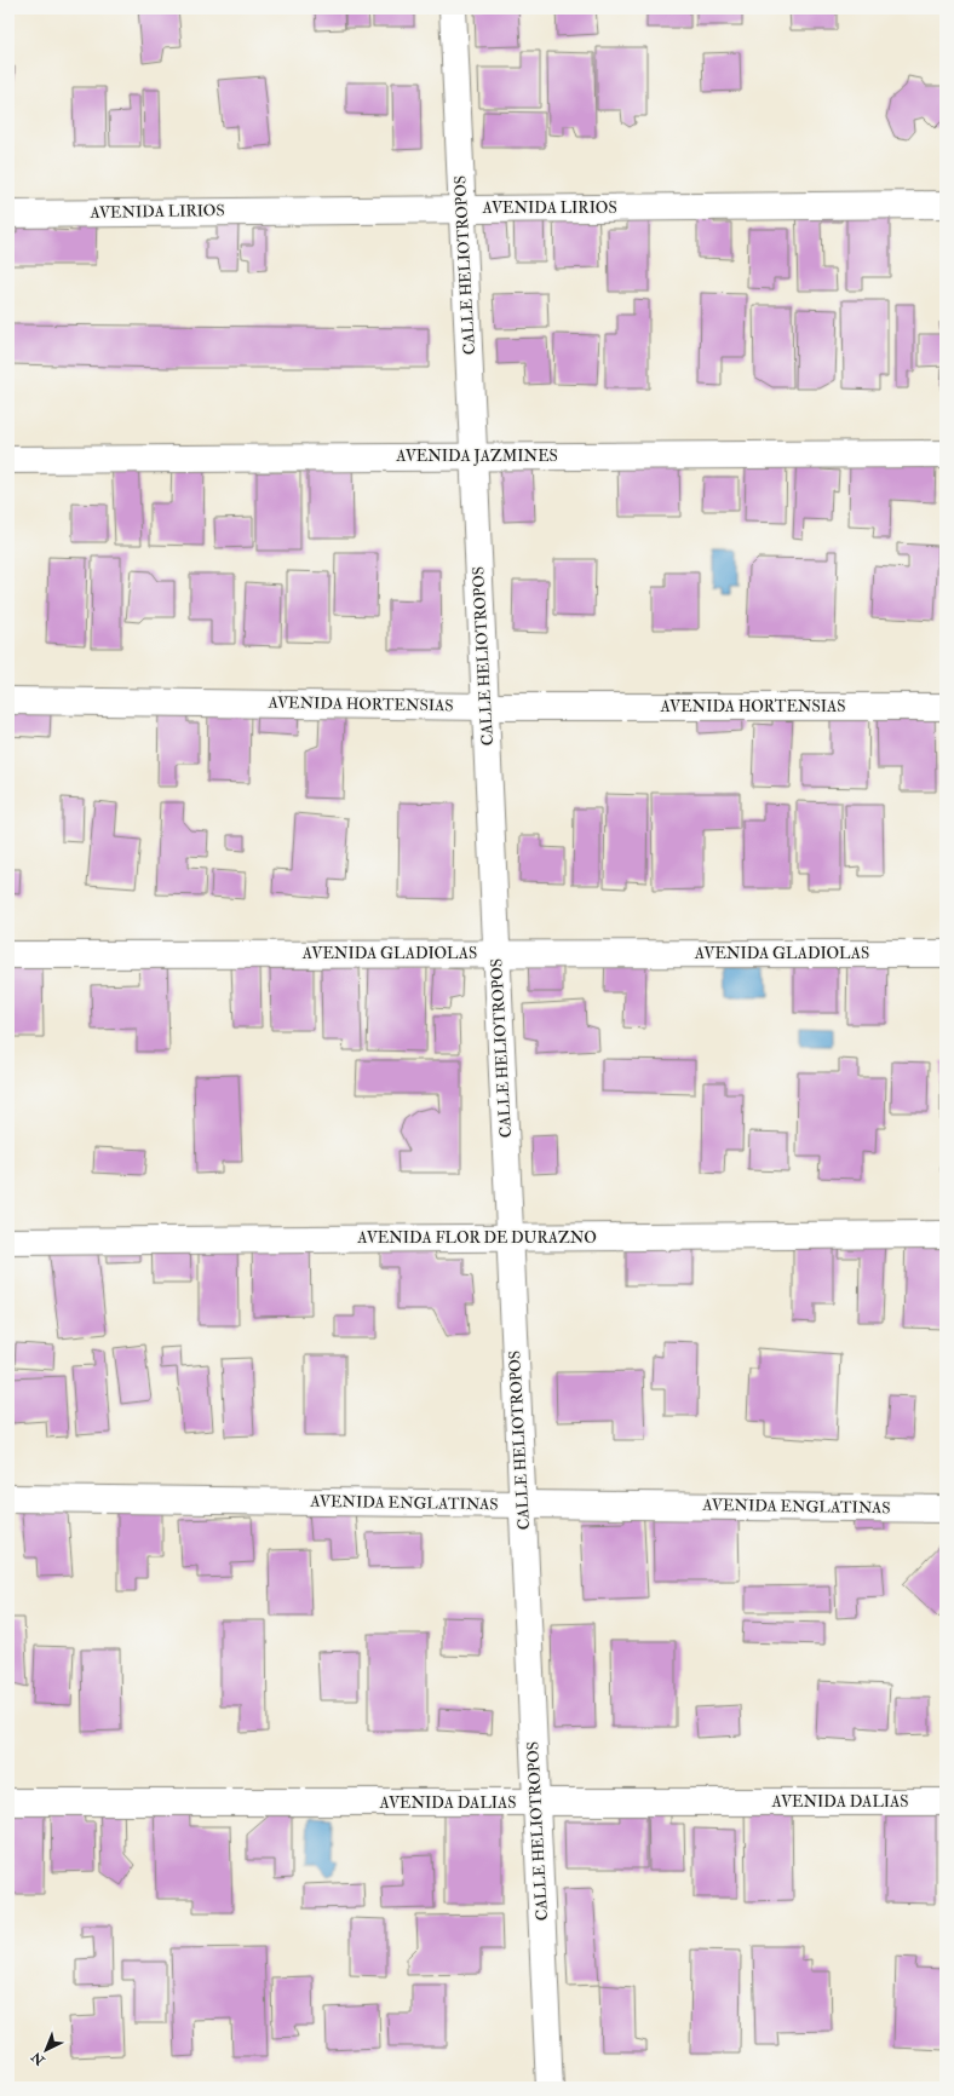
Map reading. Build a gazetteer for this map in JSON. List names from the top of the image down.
{
  "streets": {
    "street": [
      "AVENIDA LIRIOS",
      "CALLE HELIOTROPOS",
      "AVENIDA JAZMINES",
      "AVENIDA HORTENSIAS",
      "AVENIDA GLADIOLAS",
      "AVENIDA FLOR DE DURAZNO",
      "AVENIDA ENGLATINAS",
      "AVENIDA DALIAS"
    ]
  },
  "crossings": [
    ["AVENIDA LIRIOS", "CALLE HELIOTROPOS"],
    ["CALLE HELIOTROPOS", "AVENIDA JAZMINES"],
    ["CALLE HELIOTROPOS", "AVENIDA HORTENSIAS"],
    ["CALLE HELIOTROPOS", "AVENIDA GLADIOLAS"],
    ["CALLE HELIOTROPOS", "AVENIDA FLOR DE DURAZNO"],
    ["CALLE HELIOTROPOS", "AVENIDA ENGLATINAS"],
    ["CALLE HELIOTROPOS", "AVENIDA DALIAS"]
  ],
  "north": "bottom left"
}
